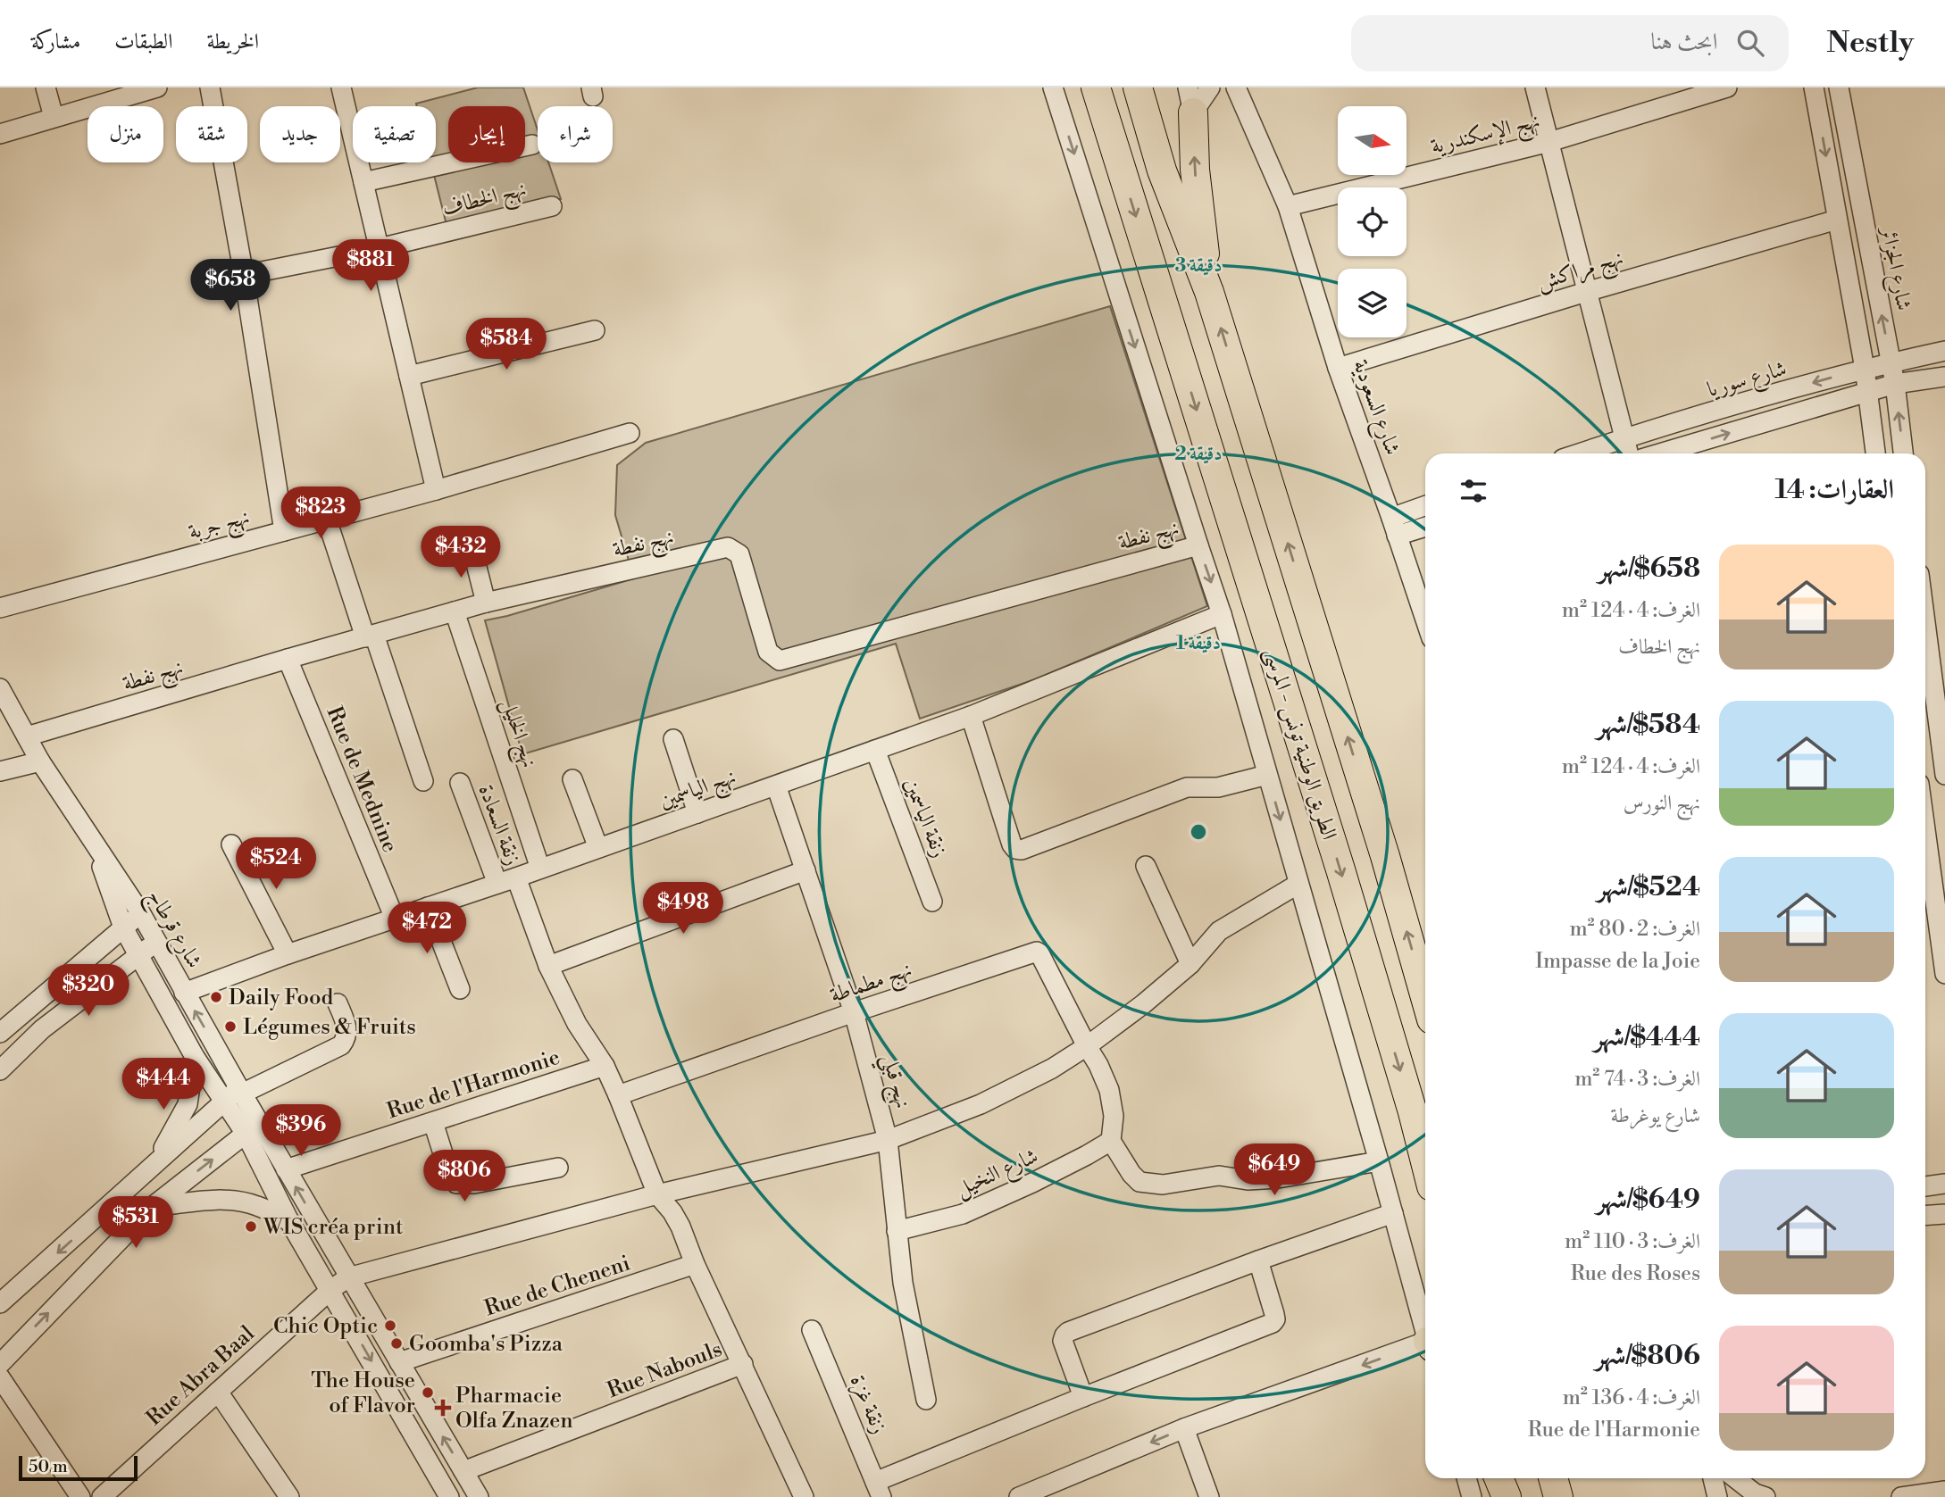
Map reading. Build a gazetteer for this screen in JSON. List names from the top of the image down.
{
  "streets": {
    "highway": ["الطريق الوطنية تونس - المرسى"],
    "street": [
      "نهج الإسكندرية",
      "نهج الخطاف",
      "شارع الجزائر",
      "نهج مراكش",
      "شارع سوريا",
      "شارع السعودية",
      "نهج جربة",
      "نهج نفطة",
      "نهج الخليل",
      "Rue de Mednine",
      "نهج الياسمين",
      "زنقة الياسمين",
      "زنقة السعادة",
      "شارع قرطاج",
      "نهج مطماطة",
      "نهج قبلي",
      "Rue de l'Harmonie",
      "شارع النخيل",
      "Rue de Cheneni",
      "Rue Nabouls",
      "Rue Abra Baal",
      "زنقة غزة"
    ]
  },
  "crossings": [
    ["نهج الإسكندرية", "شارع السعودية"],
    ["شارع الجزائر", "شارع سوريا"],
    ["نهج مراكش", "شارع السعودية"],
    ["نهج نفطة", "نهج الخليل"],
    ["نهج نفطة", "Rue de Mednine"],
    ["نهج نفطة", "شارع قرطاج"],
    ["نهج الخليل", "نهج الياسمين"],
    ["Rue de Mednine", "نهج الياسمين"],
    ["نهج الياسمين", "زنقة الياسمين"],
    ["نهج الياسمين", "زنقة السعادة"],
    ["نهج الياسمين", "شارع قرطاج"],
    ["نهج الياسمين", "نهج قبلي"],
    ["شارع قرطاج", "Rue de l'Harmonie"],
    ["شارع قرطاج", "Rue de Cheneni"],
    ["شارع قرطاج", "Rue Nabouls"],
    ["شارع قرطاج", "Rue Abra Baal"],
    ["نهج مطماطة", "نهج قبلي"],
    ["نهج مطماطة", "Rue Abra Baal"],
    ["نهج قبلي", "شارع النخيل"],
    ["نهج قبلي", "Rue Abra Baal"]
  ],
  "places": {
    "other": [
      "Daily Food",
      "Légumes & Fruits",
      "WIS créa print",
      "Chic Optic",
      "Goomba's Pizza",
      "The House of Flavor"
    ],
    "health": ["Pharmacie Olfa Znazen"]
  },
  "scale_bar": "50 m",
  "north": "right",
  "page": {
    "header": "Nestly",
    "search": "ابحث هنا",
    "nav": ["الخريطة", "الطبقات", "مشاركة"],
    "chip": [
      "شراء",
      "إيجار",
      "تصفية",
      "جديد",
      "شقة",
      "منزل"
    ],
    "price": [
      "$881",
      "$658",
      "$584",
      "$823",
      "$432",
      "$524",
      "$498",
      "$472",
      "$320",
      "$444",
      "$396",
      "$649",
      "$806",
      "$531"
    ],
    "heading": "العقارات: 14",
    "list": [
      {
        "name": "$658/شهر",
        "note": "الغرف: 4 · 124 m² · نهج الخطاف"
      },
      {
        "name": "$584/شهر",
        "note": "الغرف: 4 · 124 m² · نهج النورس"
      },
      {
        "name": "$524/شهر",
        "note": "الغرف: 2 · 80 m² · Impasse de la Joie"
      },
      {
        "name": "$444/شهر",
        "note": "الغرف: 3 · 74 m² · شارع يوغرطة"
      },
      {
        "name": "$649/شهر",
        "note": "الغرف: 3 · 110 m² · Rue des Roses"
      },
      {
        "name": "$806/شهر",
        "note": "الغرف: 4 · 136 m² · Rue de l'Harmonie"
      }
    ],
    "scale": "50 m"
  },
  "rings": ["3 دقيقة", "2 دقيقة", "1 دقيقة"]
}
